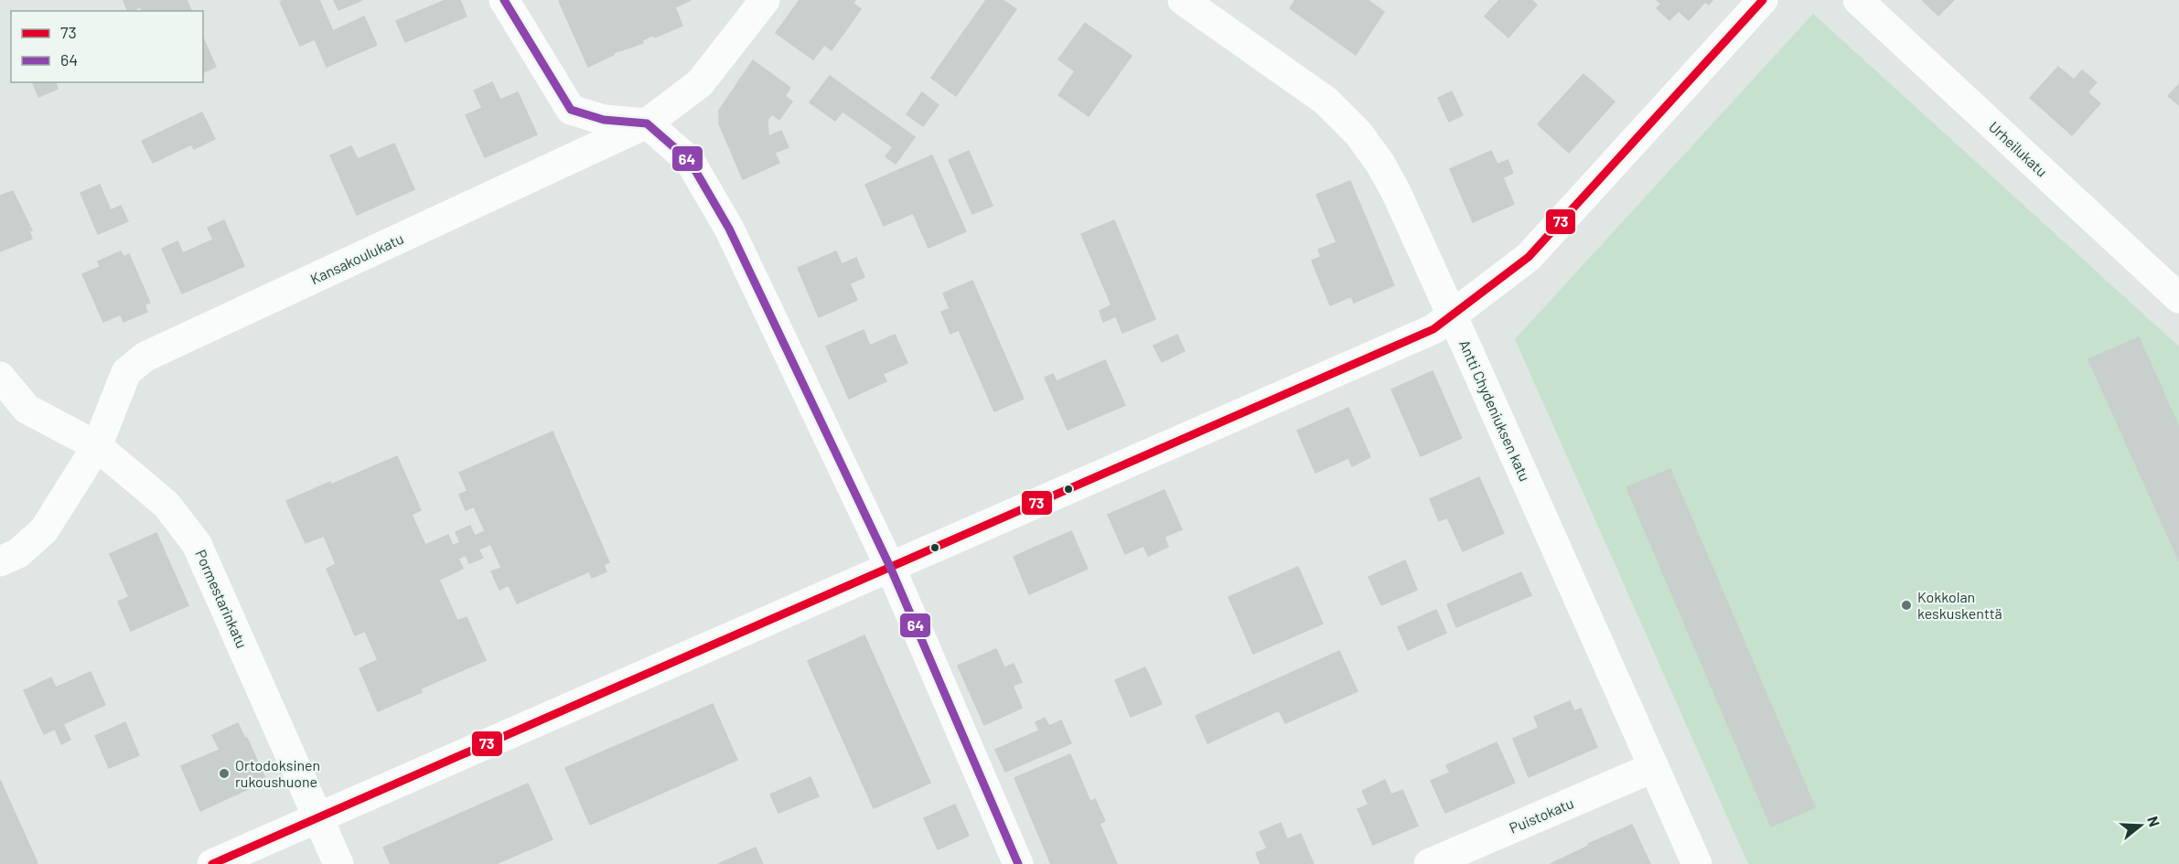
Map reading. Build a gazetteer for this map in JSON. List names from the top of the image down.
{
  "streets": {
    "street": [
      "Urheilukatu",
      "Kansakoulukatu",
      "Antti Chydeniuksen katu",
      "Pormestarinkatu",
      "Puistokatu"
    ]
  },
  "crossings": [
    ["Kansakoulukatu", "Pormestarinkatu"],
    ["Antti Chydeniuksen katu", "Puistokatu"]
  ],
  "places": ["Kokkolan keskuskenttä", "Ortodoksinen rukoushuone"],
  "lines": ["transit line 73", "transit line 64"],
  "legend": ["73", "64"],
  "north": "right"
}
